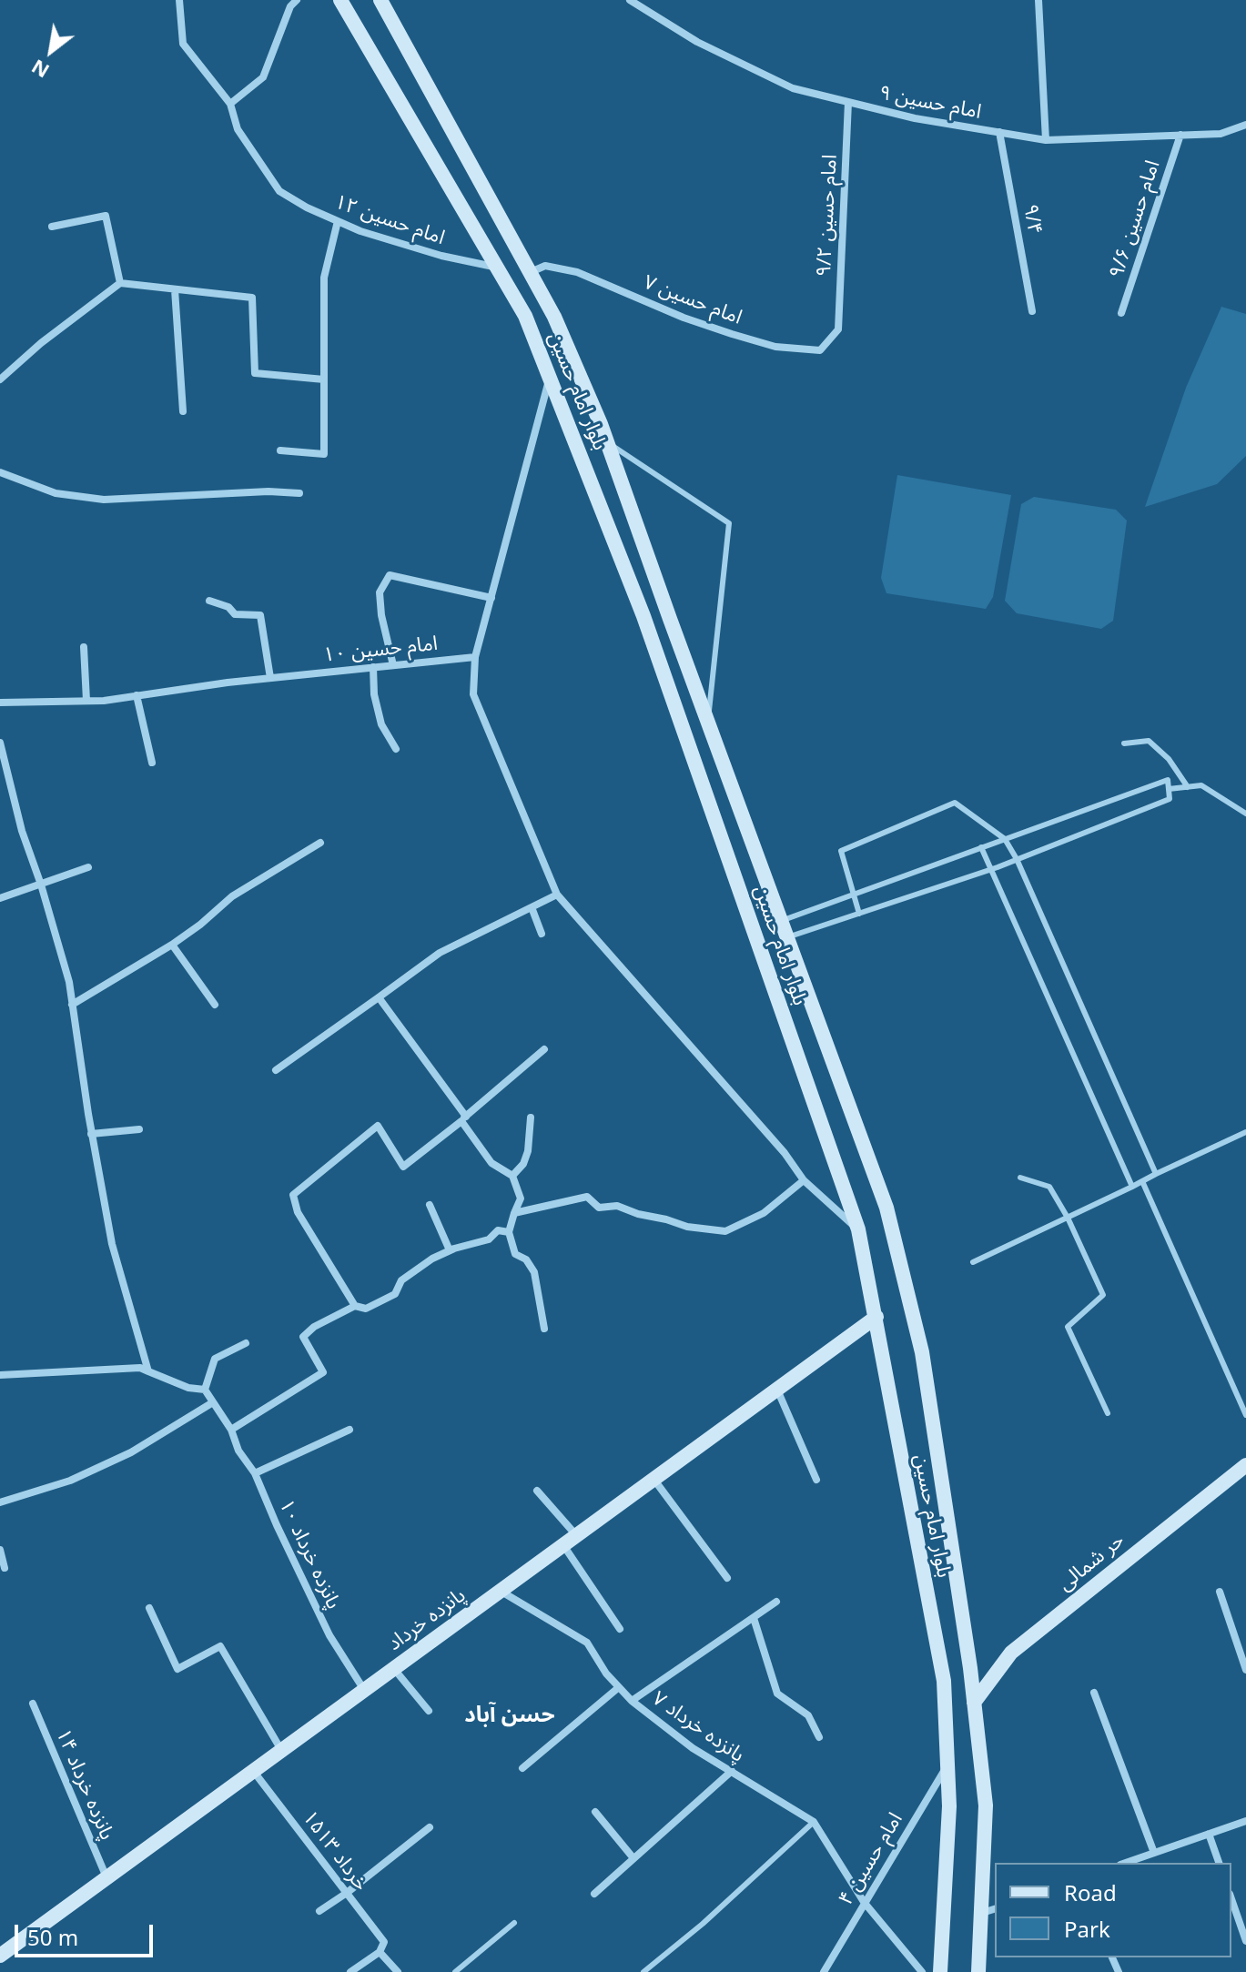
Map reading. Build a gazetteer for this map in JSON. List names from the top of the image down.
{
  "streets": {
    "main road": ["بلوار امام حسین", "حر شمالی", "پانزده خرداد"],
    "street": [
      "امام حسین ۹",
      "امام حسین ۹/۲",
      "۹/۴",
      "امام حسین ۹/۶",
      "امام حسین ۱۲",
      "امام حسین ۷",
      "امام حسین ۱۰",
      "پانزده خرداد ۱۰",
      "پانزده خرداد ۷",
      "پانزده خرداد ۱۴",
      "۱۵خرداد ۱۳",
      "امام حسین ۴"
    ]
  },
  "crossings": [
    ["امام حسین ۹", "امام حسین ۹/۲"],
    ["امام حسین ۹", "۹/۴"],
    ["امام حسین ۹", "امام حسین ۹/۶"],
    ["امام حسین ۹/۲", "امام حسین ۷"],
    ["امام حسین ۱۲", "بلوار امام حسین"],
    ["امام حسین ۷", "بلوار امام حسین"],
    ["بلوار امام حسین", "حر شمالی"],
    ["بلوار امام حسین", "پانزده خرداد"],
    ["بلوار امام حسین", "امام حسین ۴"],
    ["پانزده خرداد ۱۰", "پانزده خرداد"],
    ["پانزده خرداد", "پانزده خرداد ۷"],
    ["پانزده خرداد", "پانزده خرداد ۱۴"],
    ["پانزده خرداد", "۱۵خرداد ۱۳"],
    ["پانزده خرداد ۷", "امام حسین ۴"]
  ],
  "districts": ["حسن آباد"],
  "legend": ["Road", "Park"],
  "scale_bar": "50 m",
  "north": "bottom left"
}
